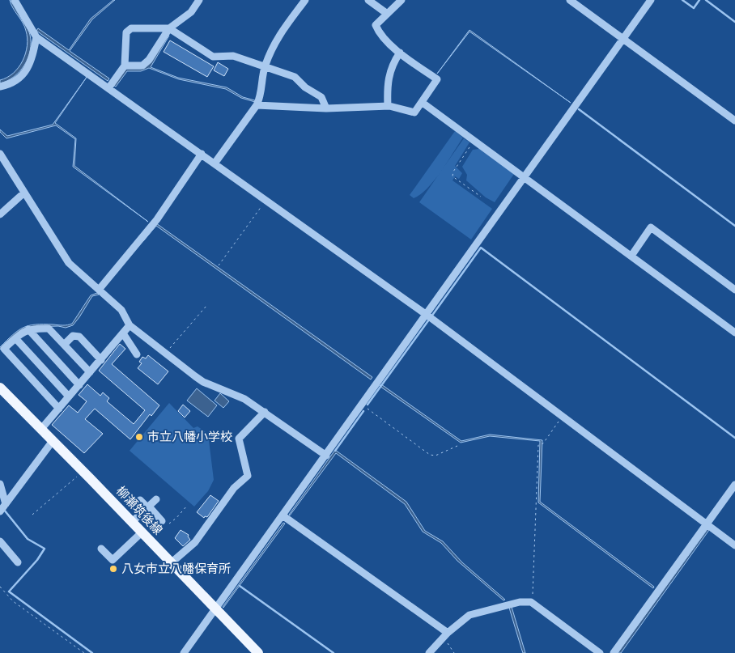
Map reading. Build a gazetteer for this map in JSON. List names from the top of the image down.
{
  "streets": {
    "main road": ["柳瀬筑後線"]
  },
  "places": ["市立八幡小学校", "八女市立八幡保育所"]
}
